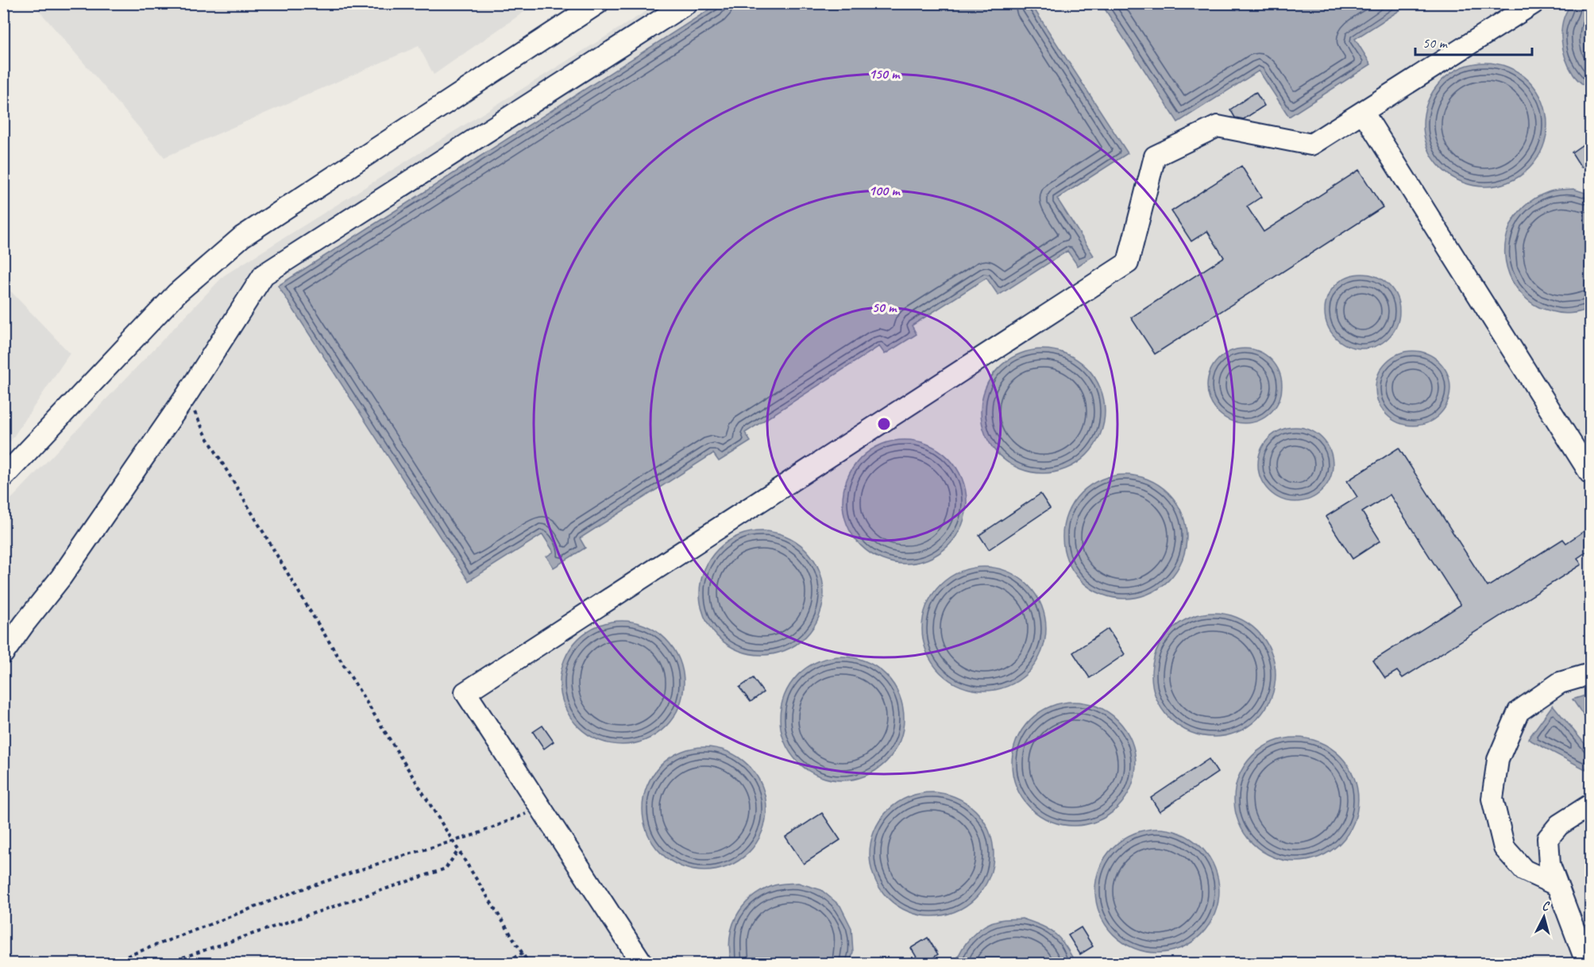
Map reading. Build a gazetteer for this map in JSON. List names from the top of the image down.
{
  "scale_bar": "50 m",
  "north": "top",
  "rings": ["150 m", "100 m", "50 m"]
}
